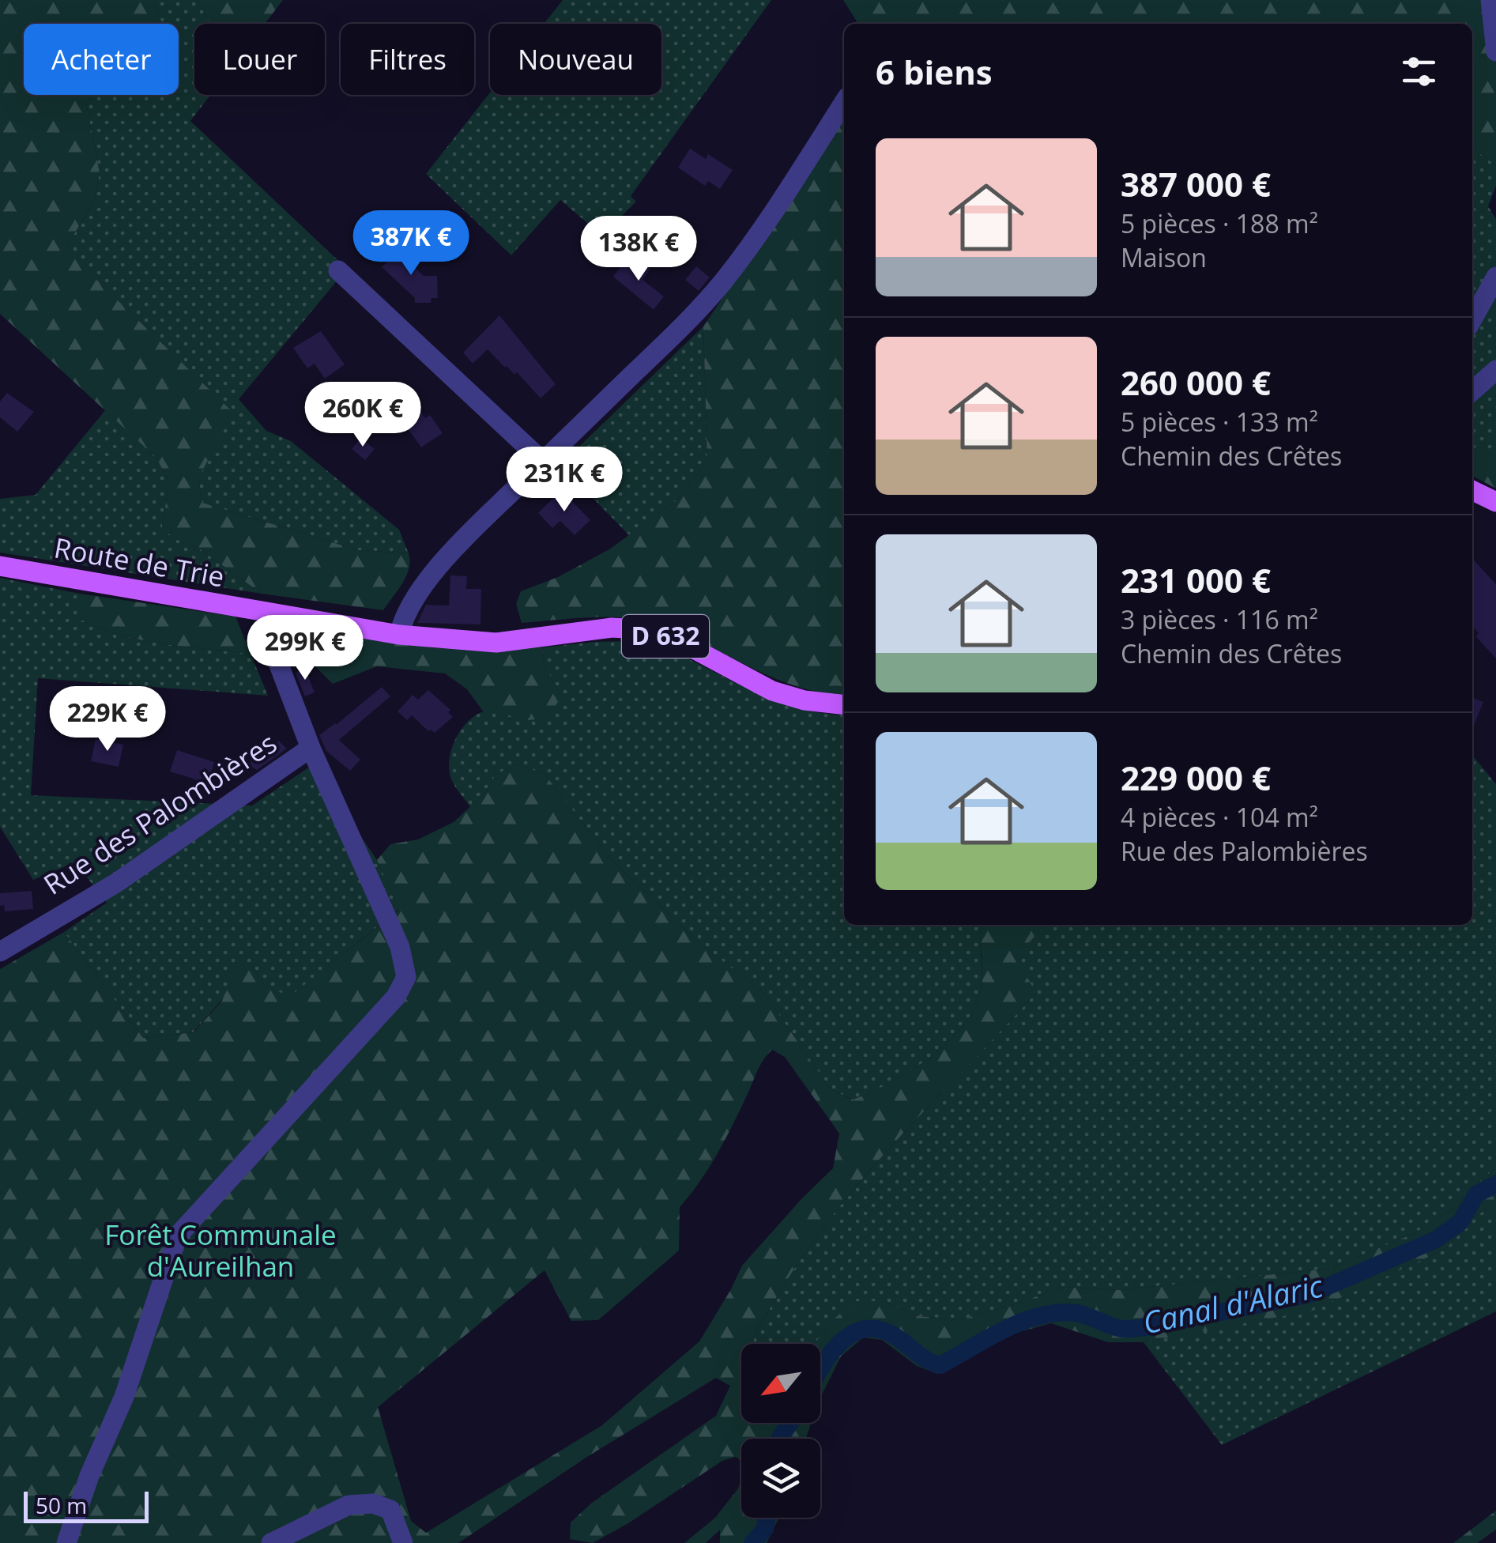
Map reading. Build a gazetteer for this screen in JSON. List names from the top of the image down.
{
  "streets": {
    "main road": ["Route de Trie", "D 632"],
    "street": ["Rue des Palombières"]
  },
  "crossings": [
    ["Route de Trie", "D 632"],
    ["Route de Trie", "Rue des Palombières"],
    ["D 632", "Rue des Palombières"]
  ],
  "water": ["Canal d'Alaric"],
  "parks": ["Forêt Communale d'Aureilhan"],
  "scale_bar": "50 m",
  "north": "bottom left",
  "page": {
    "chip": [
      "Acheter",
      "Louer",
      "Filtres",
      "Nouveau"
    ],
    "heading": "6 biens",
    "list": [
      {
        "name": "387 000 €",
        "note": "5 pièces · 188 m² · Maison"
      },
      {
        "name": "260 000 €",
        "note": "5 pièces · 133 m² · Chemin des Crêtes"
      },
      {
        "name": "231 000 €",
        "note": "3 pièces · 116 m² · Chemin des Crêtes"
      },
      {
        "name": "229 000 €",
        "note": "4 pièces · 104 m² · Rue des Palombières"
      }
    ],
    "price": [
      "387K €",
      "138K €",
      "260K €",
      "231K €",
      "299K €",
      "229K €"
    ],
    "scale": "50 m"
  }
}
